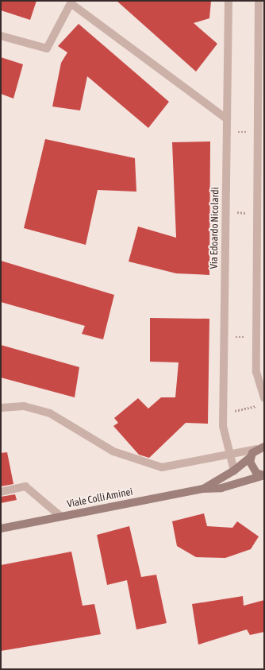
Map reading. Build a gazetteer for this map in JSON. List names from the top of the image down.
{
  "streets": {
    "main road": ["Viale Colli Aminei"],
    "street": ["Via Edoardo Nicolardi"]
  },
  "crossings": [
    ["Via Edoardo Nicolardi", "Viale Colli Aminei"]
  ]
}
